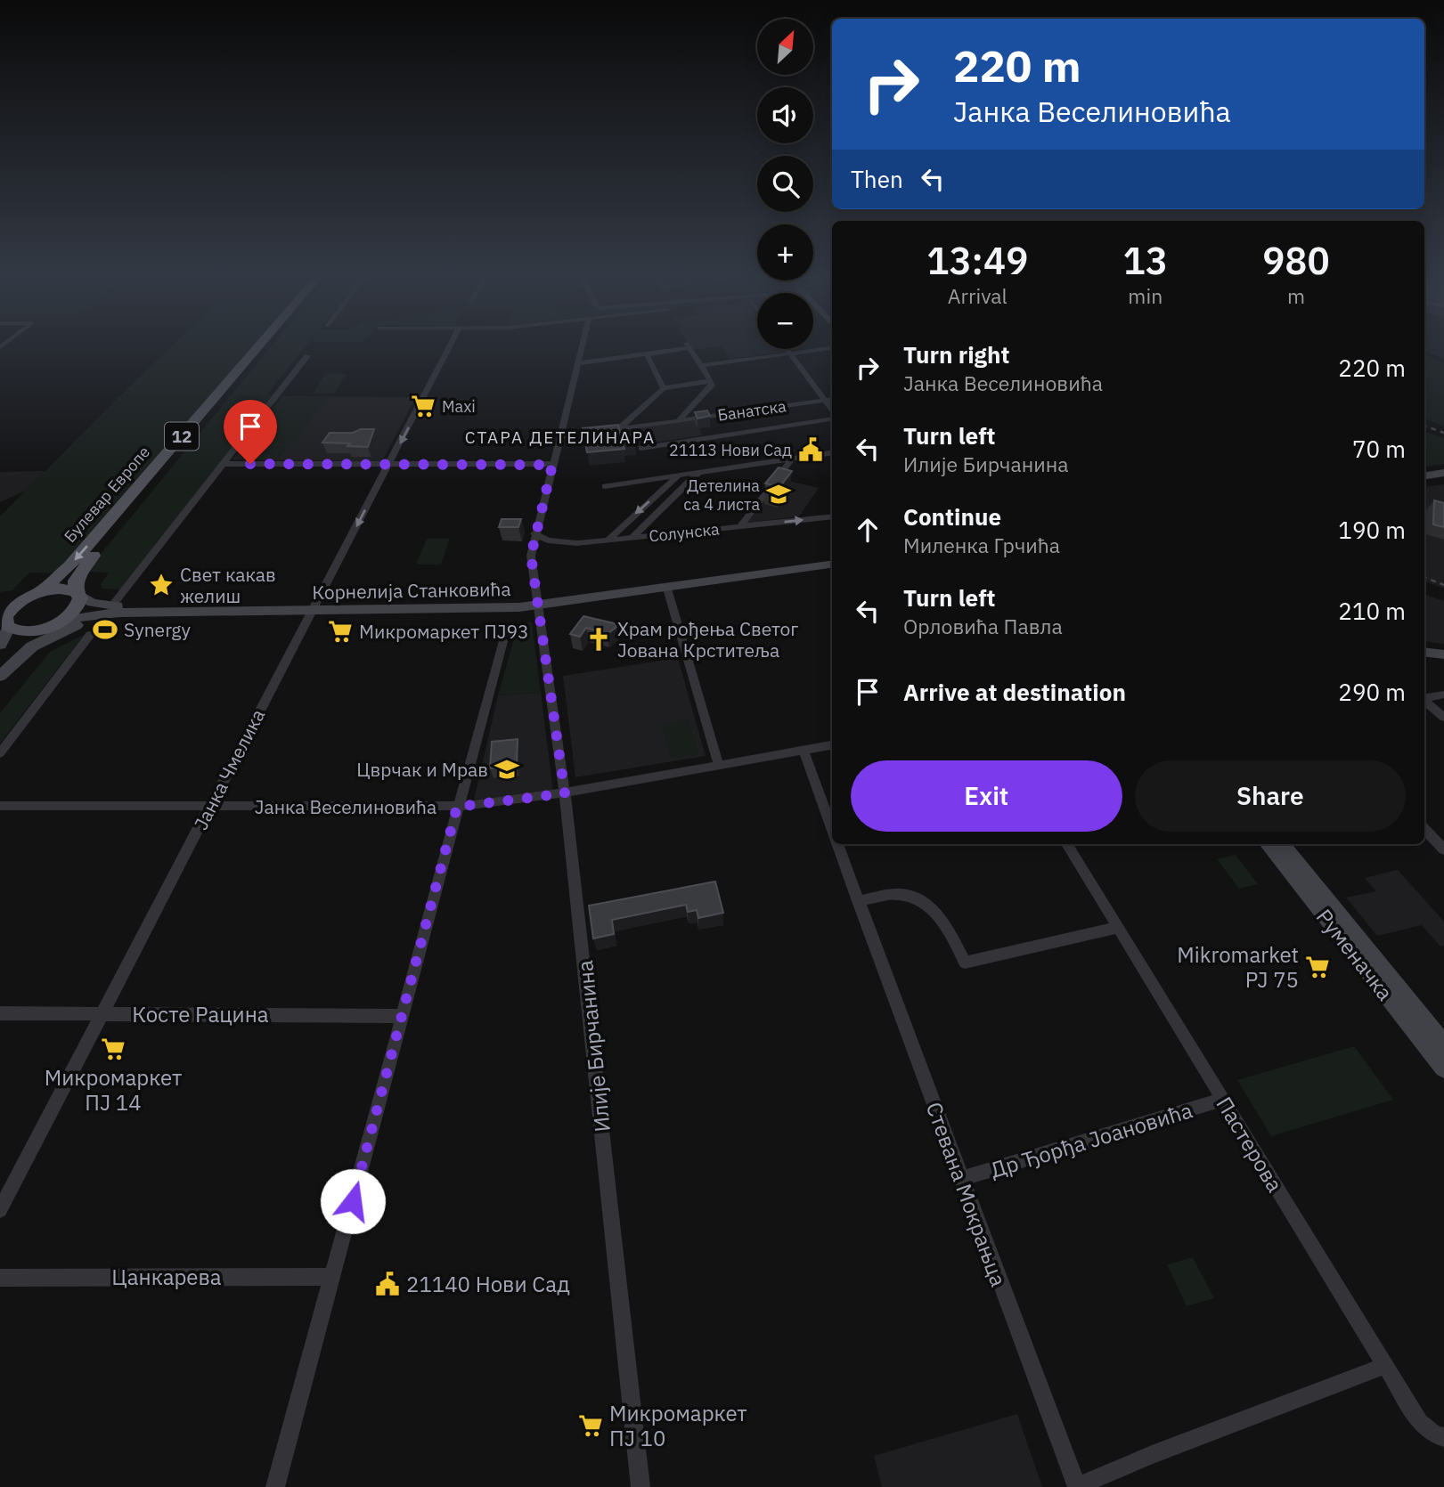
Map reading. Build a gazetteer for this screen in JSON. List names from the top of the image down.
{
  "streets": {
    "main road": [
      "12",
      "Булевар Европе",
      "Корнелија Станковића",
      "Руменачка"
    ],
    "street": [
      "Банатска",
      "Солунска",
      "Јанка Чмелика",
      "Јанка Веселиновића",
      "Косте Рацина",
      "Илије Бирчанина",
      "Др Ђорђа Јоановића",
      "Пастерова",
      "Стевана Мокрањца",
      "Цанкарева"
    ]
  },
  "crossings": [
    ["Банатска", "Илије Бирчанина"],
    ["12", "Булевар Европе"],
    ["12", "Корнелија Станковића"],
    ["Булевар Европе", "Корнелија Станковића"],
    ["Солунска", "Илије Бирчанина"],
    ["Корнелија Станковића", "Јанка Чмелика"],
    ["Корнелија Станковића", "Илије Бирчанина"],
    ["Јанка Чмелика", "Јанка Веселиновића"],
    ["Јанка Чмелика", "Косте Рацина"],
    ["Јанка Веселиновића", "Илије Бирчанина"],
    ["Јанка Веселиновића", "Стевана Мокрањца"],
    ["Др Ђорђа Јоановића", "Пастерова"],
    ["Др Ђорђа Јоановића", "Стевана Мокрањца"],
    ["Пастерова", "Стевана Мокрањца"]
  ],
  "districts": ["СТАРА ДЕТЕЛИНАРА"],
  "places": {
    "supermarket": [
      "Maxi",
      "Микромаркет ПЈ93",
      "Mikromarket PJ 75",
      "Микромаркет ПЈ 14",
      "Микромаркет ПЈ 10"
    ],
    "public building": ["21113 Нови Сад", "21140 Нови Сад"],
    "school or university": ["Детелина са 4 листа", "Цврчак и Мрав"],
    "place": ["Свет какав желиш"],
    "sports": ["Synergy"],
    "church": ["Храм рођења Светог Јована Крститеља"]
  },
  "north": "top right",
  "page": {
    "map_buttons": ["+", "−"],
    "turn": ["220 m", "Јанка Веселиновића"],
    "then": "Then",
    "eta": [
      "13:49",
      "Arrival",
      "13",
      "min",
      "980",
      "m"
    ],
    "list": [
      {
        "name": "Turn right",
        "note": "Јанка Веселиновића",
        "value": "220 m"
      },
      {
        "name": "Turn left",
        "note": "Илије Бирчанина",
        "value": "70 m"
      },
      {
        "name": "Continue",
        "note": "Миленка Грчића",
        "value": "190 m"
      },
      {
        "name": "Turn left",
        "note": "Орловића Павла",
        "value": "210 m"
      },
      {
        "name": "Arrive at destination",
        "value": "290 m"
      }
    ],
    "buttons": ["Exit", "Share"]
  }
}
